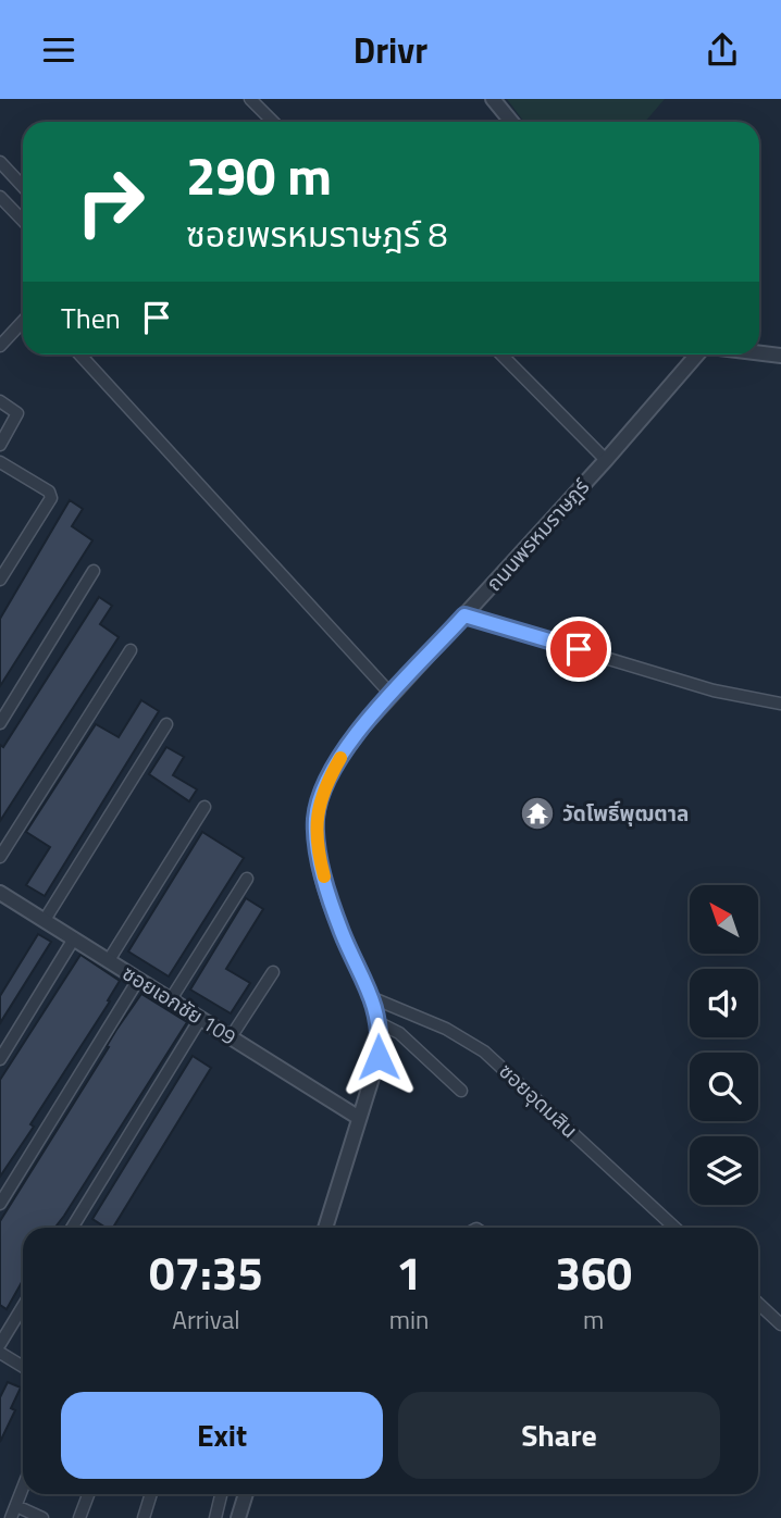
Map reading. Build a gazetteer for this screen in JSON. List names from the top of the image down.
{
  "streets": {
    "street": ["ถนนพรหมราษฎร์", "ซอยเอกชัย 109", "ซอยอุดมสิน"]
  },
  "crossings": [
    ["ถนนพรหมราษฎร์", "ซอยเอกชัย 109"],
    ["ถนนพรหมราษฎร์", "ซอยอุดมสิน"]
  ],
  "places": {
    "temple": ["วัดโพธิ์พุฒตาล"]
  },
  "north": "top left",
  "page": {
    "header": "Drivr",
    "turn": ["290 m", "ซอยพรหมราษฎร์ 8"],
    "then": "Then",
    "eta": [
      "07:35",
      "Arrival",
      "1",
      "min",
      "360",
      "m"
    ],
    "buttons": ["Exit", "Share"]
  }
}
